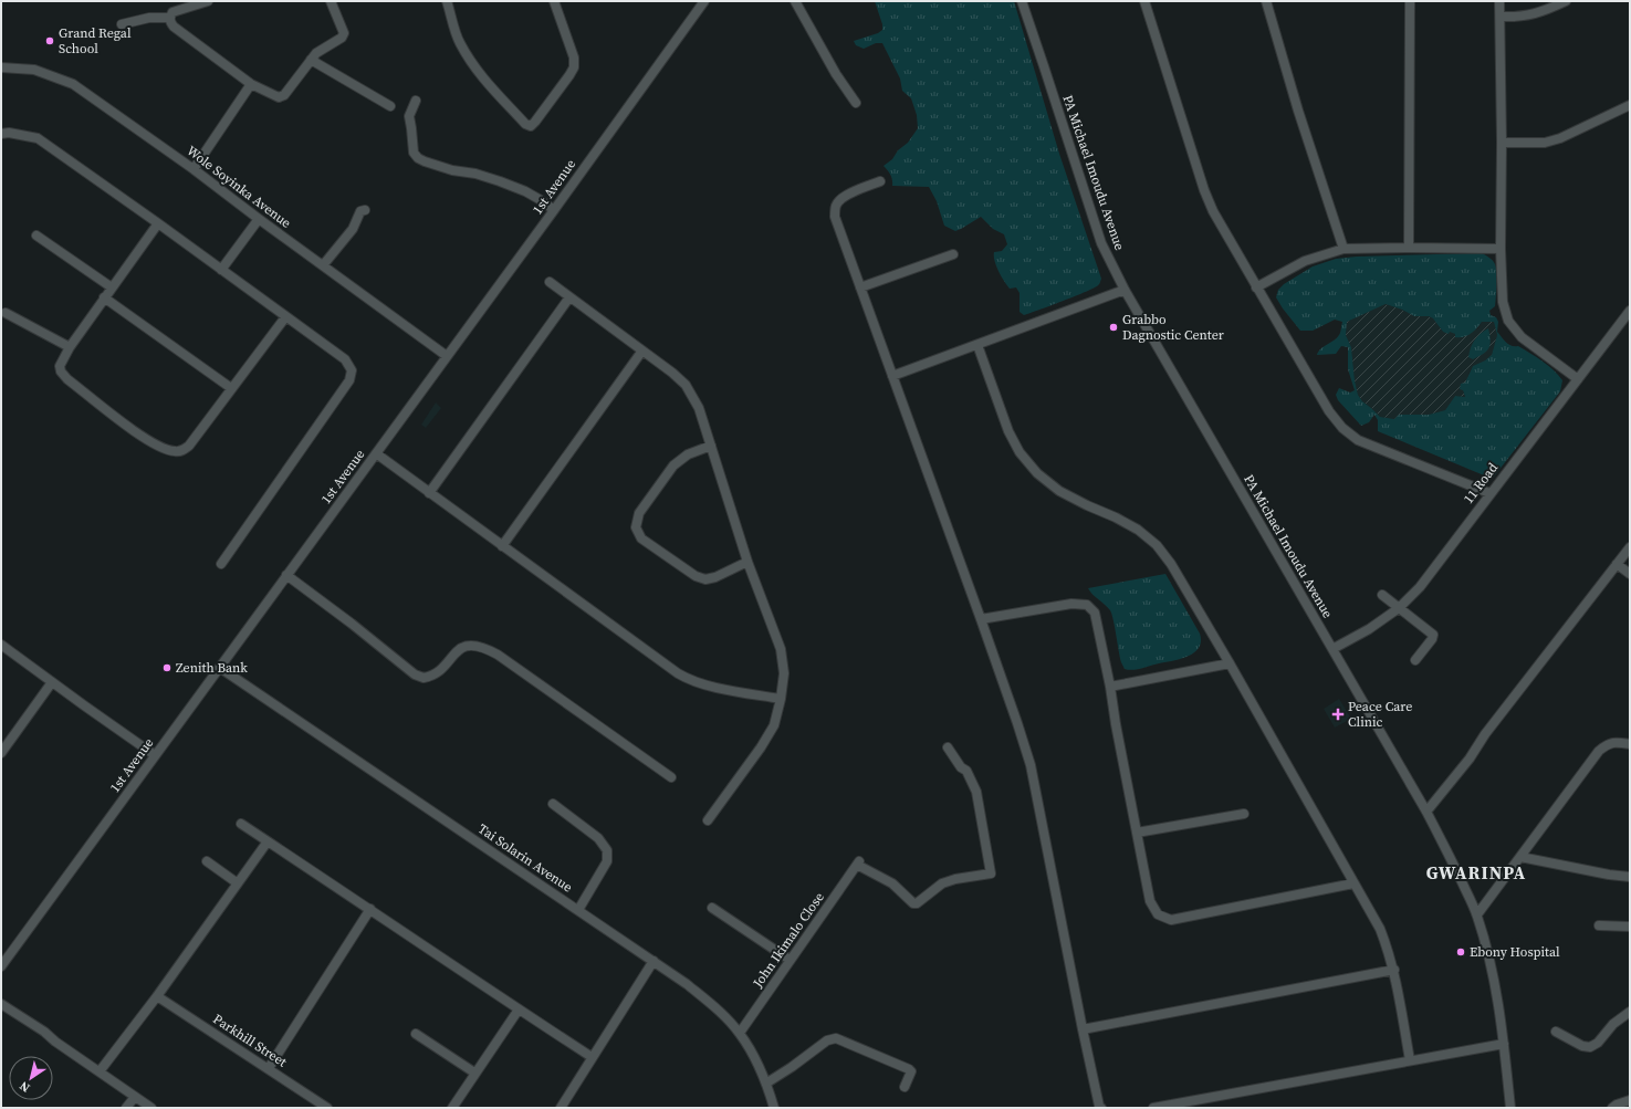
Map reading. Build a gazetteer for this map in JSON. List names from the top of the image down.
{
  "streets": {
    "street": [
      "PA Michael Imoudu Avenue",
      "Wole Soyinka Avenue",
      "1st Avenue",
      "11 Road",
      "Tai Solarin Avenue",
      "John Ikimalo Close",
      "Parkhill Street"
    ]
  },
  "crossings": [
    ["PA Michael Imoudu Avenue", "11 Road"],
    ["Wole Soyinka Avenue", "1st Avenue"],
    ["1st Avenue", "Tai Solarin Avenue"],
    ["Tai Solarin Avenue", "John Ikimalo Close"]
  ],
  "districts": ["GWARINPA"],
  "places": {
    "other": [
      "Grand Regal School",
      "Grabbo Dagnostic Center",
      "Zenith Bank",
      "Ebony Hospital"
    ],
    "health": ["Peace Care Clinic"]
  },
  "north": "bottom left"
}
